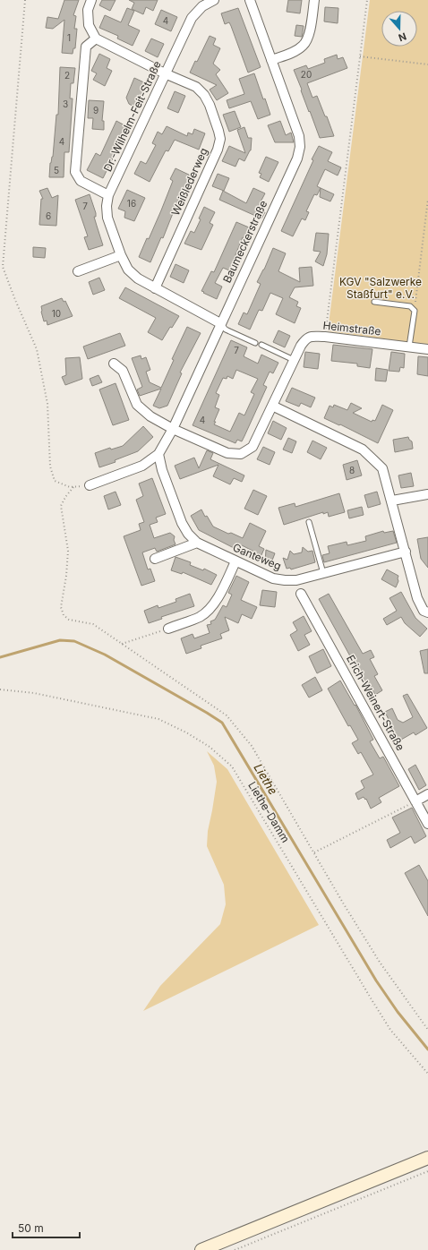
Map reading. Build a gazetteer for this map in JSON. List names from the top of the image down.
{
  "streets": {
    "street": [
      "Dr.-Wilhelm-Feit-Straße",
      "Weißlederweg",
      "Baumeckerstraße",
      "Heimstraße",
      "Ganteweg",
      "Erich-Weinert-Straße"
    ],
    "path": ["Liethe-Damm"]
  },
  "crossings": [
    ["Dr.-Wilhelm-Feit-Straße", "Weißlederweg"],
    ["Dr.-Wilhelm-Feit-Straße", "Baumeckerstraße"],
    ["Baumeckerstraße", "Heimstraße"],
    ["Baumeckerstraße", "Ganteweg"]
  ],
  "water": ["Liethe"],
  "parks": ["KGV \"Salzwerke Staßfurt\" e.V."],
  "house_numbers": [
    "4",
    "1",
    "20",
    "2",
    "3",
    "9",
    "4",
    "5",
    "16",
    "7",
    "6",
    "10",
    "7",
    "4",
    "8"
  ],
  "scale_bar": "50 m",
  "north": "bottom"
}
